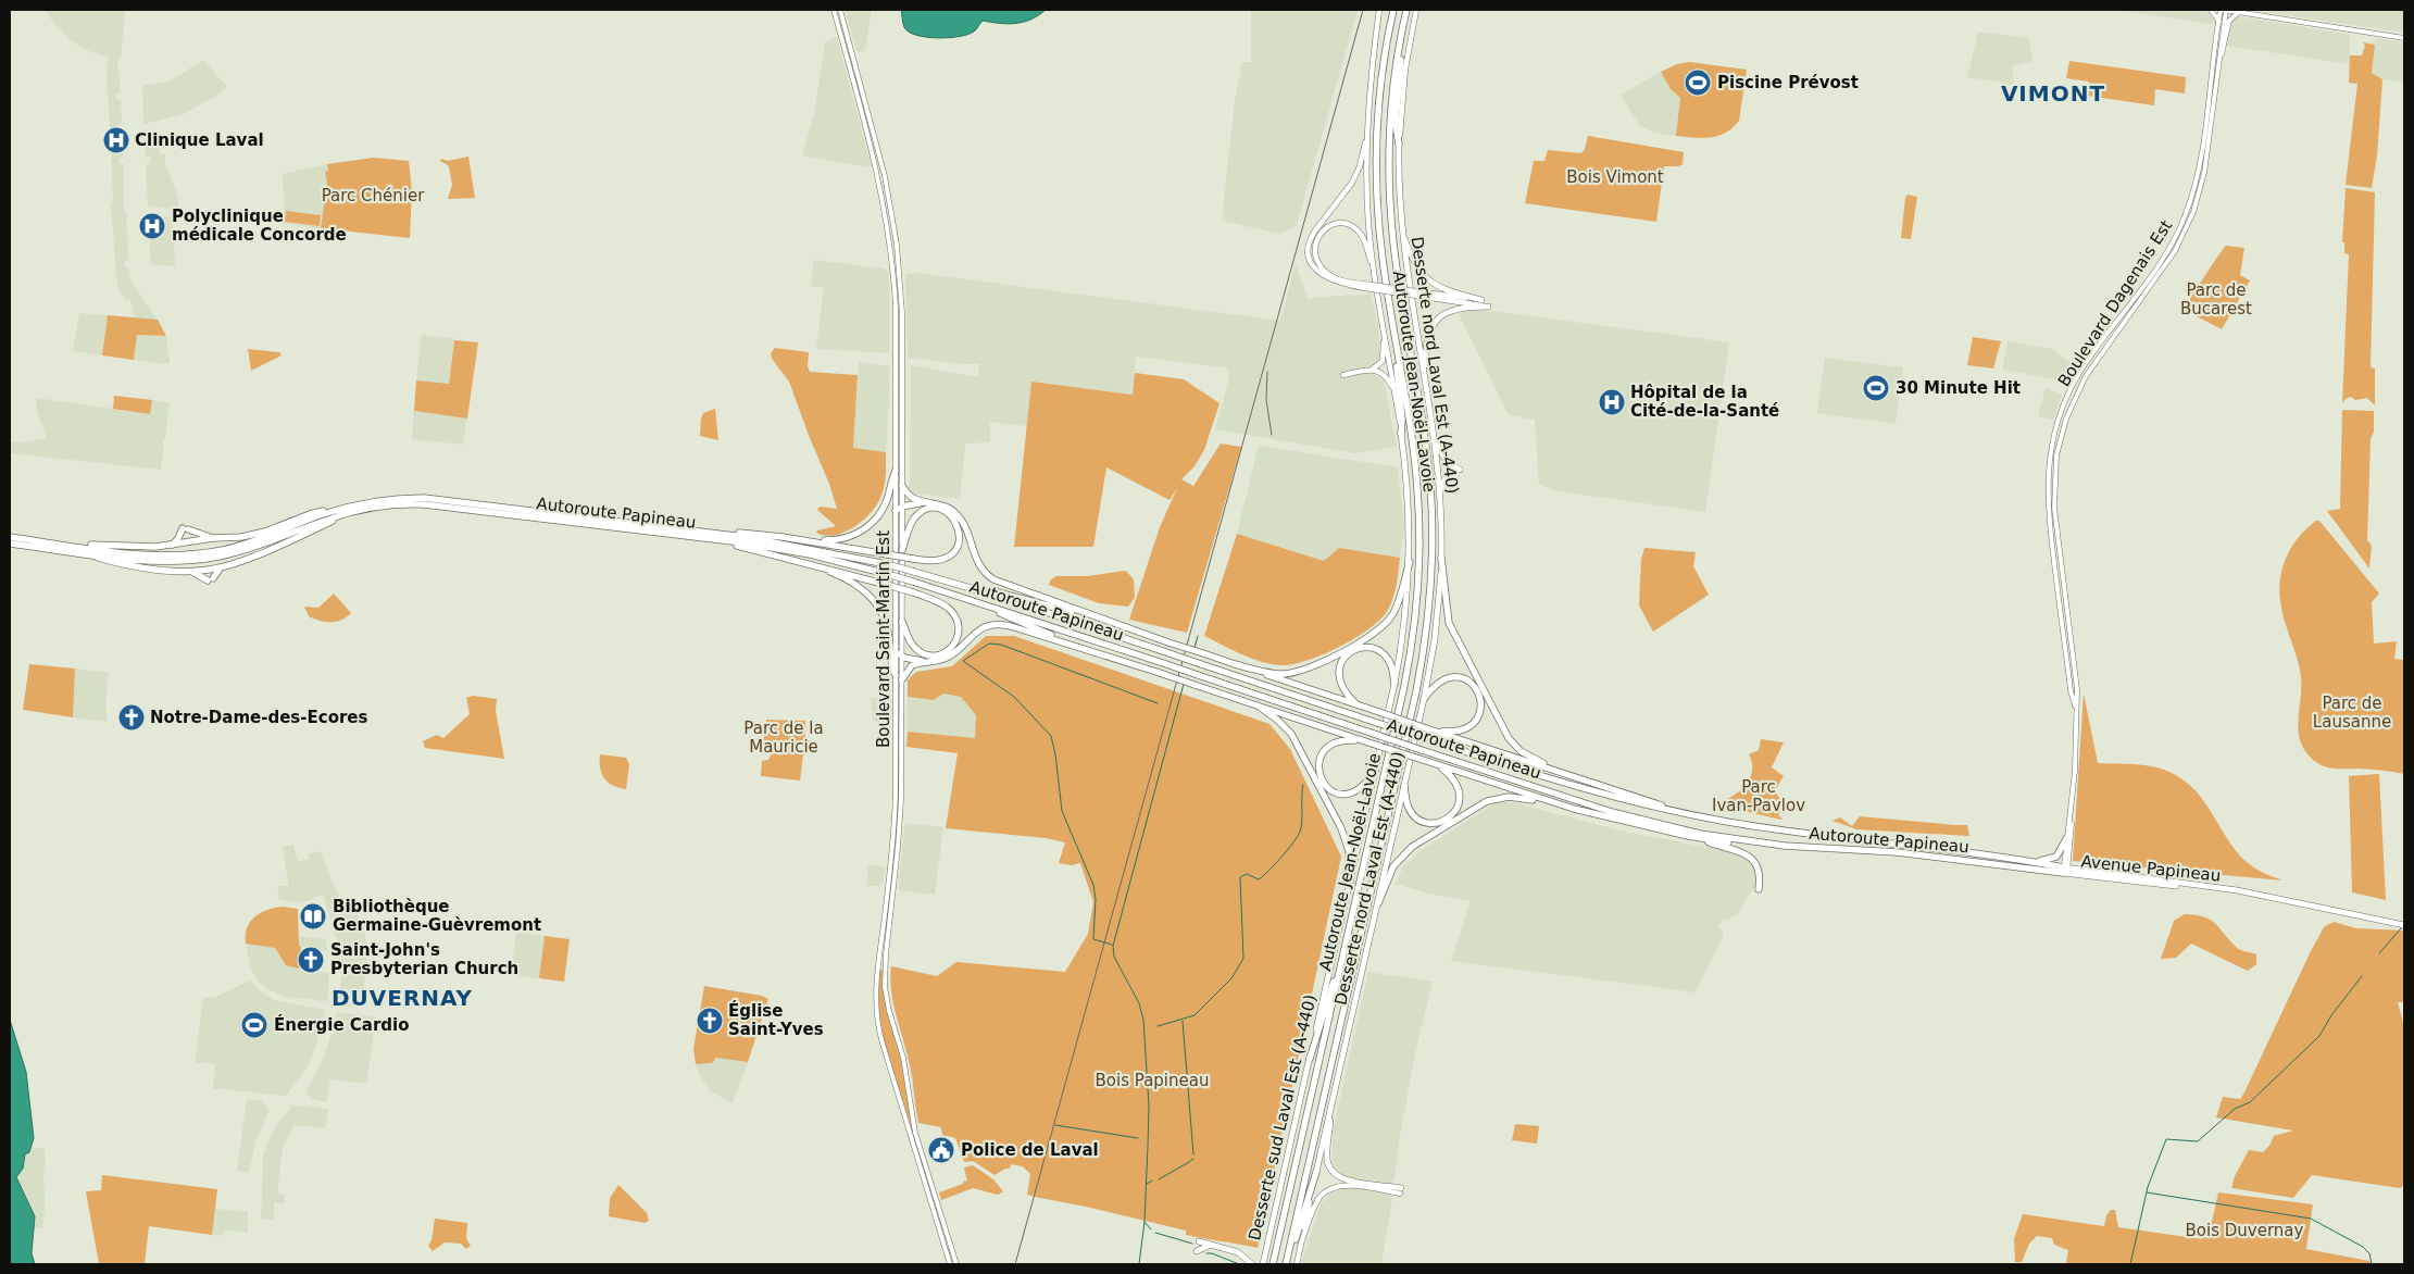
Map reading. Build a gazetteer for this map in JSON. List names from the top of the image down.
{
  "streets": {
    "highway": [
      "Desserte nord Laval Est (A-440)",
      "Autoroute Jean-Noël-Lavoie",
      "Autoroute Papineau",
      "Avenue Papineau",
      "Desserte sud Laval Est (A-440)"
    ],
    "main road": ["Boulevard Dagenais Est", "Boulevard Saint-Martin Est"]
  },
  "crossings": [
    ["Boulevard Dagenais Est", "Autoroute Papineau"],
    ["Boulevard Dagenais Est", "Avenue Papineau"],
    ["Autoroute Papineau", "Avenue Papineau"]
  ],
  "districts": ["VIMONT", "DUVERNAY"],
  "parks": [
    "Bois Vimont",
    "Parc Chénier",
    "Parc de Bucarest",
    "Parc de Lausanne",
    "Parc de la Mauricie",
    "Parc Ivan-Pavlov",
    "Bois Papineau",
    "Bois Duvernay"
  ],
  "places": {
    "sports": ["Piscine Prévost", "30 Minute Hit", "Énergie Cardio"],
    "hospital": ["Clinique Laval", "Polyclinique médicale Concorde", "Hôpital de la Cité-de-la-Santé"],
    "church": ["Notre-Dame-des-Ecores", "Saint-John's Presbyterian Church", "Église Saint-Yves"],
    "library": ["Bibliothèque Germaine-Guèvremont"],
    "public building": ["Police de Laval"]
  }
}
